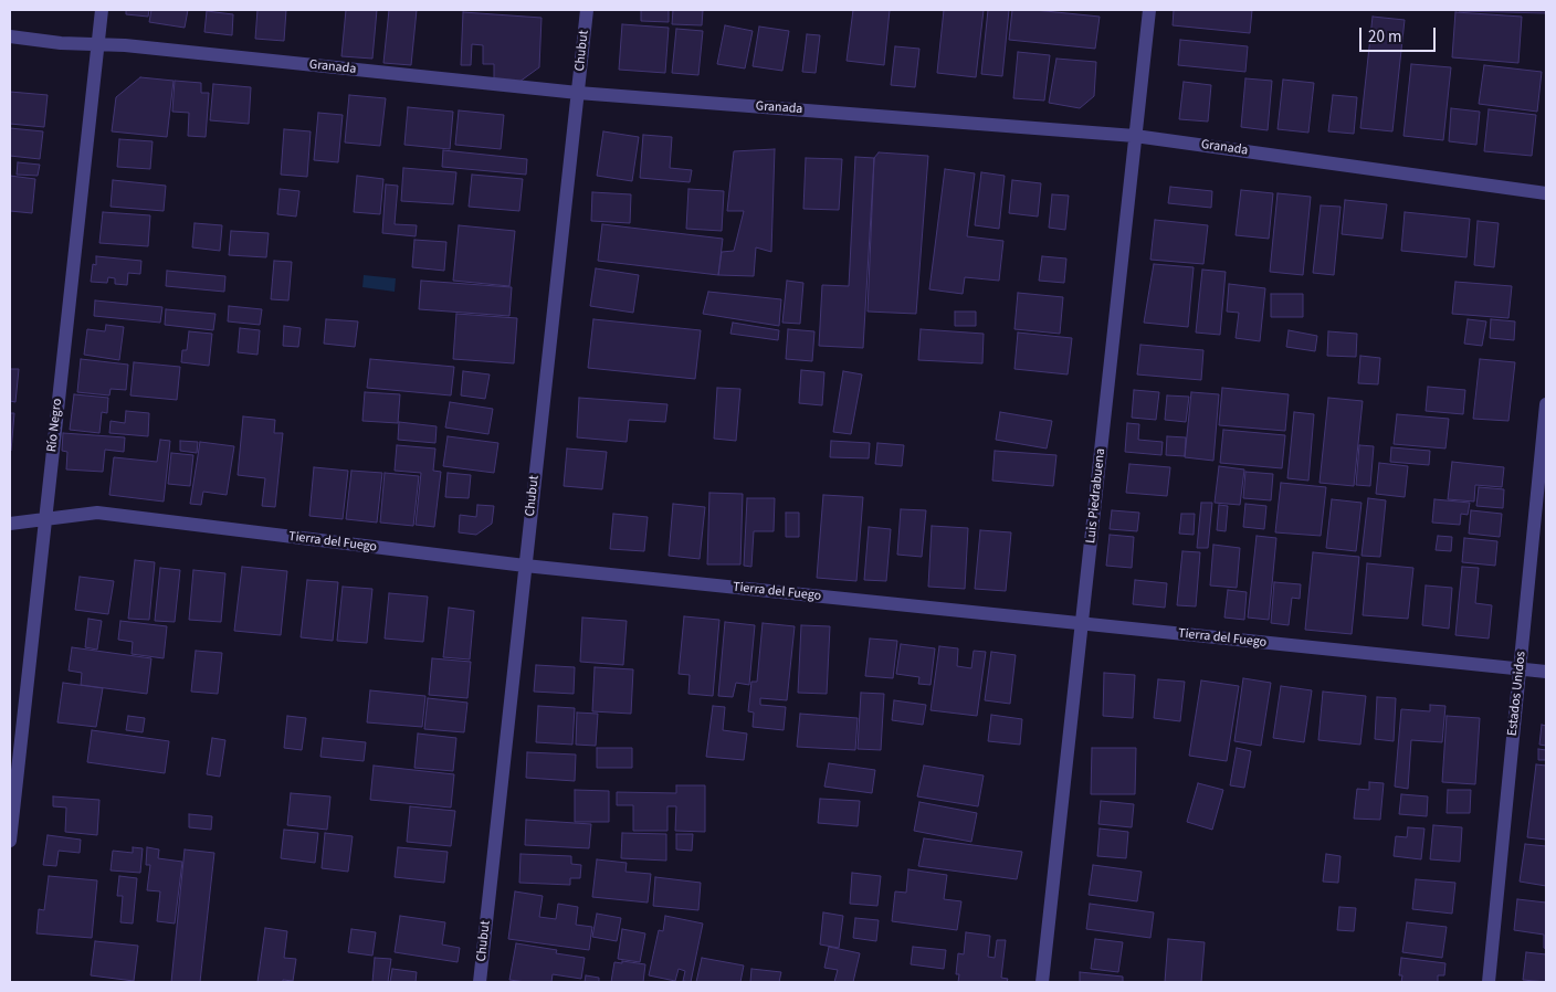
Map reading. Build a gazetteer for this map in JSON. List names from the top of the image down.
{
  "streets": {
    "street": [
      "Chubut",
      "Granada",
      "Río Negro",
      "Luis Piedrabuena",
      "Tierra del Fuego",
      "Estados Unidos"
    ]
  },
  "crossings": [
    ["Chubut", "Granada"],
    ["Chubut", "Tierra del Fuego"],
    ["Granada", "Río Negro"],
    ["Granada", "Luis Piedrabuena"],
    ["Río Negro", "Tierra del Fuego"],
    ["Luis Piedrabuena", "Tierra del Fuego"],
    ["Tierra del Fuego", "Estados Unidos"]
  ],
  "scale_bar": "20 m"
}
